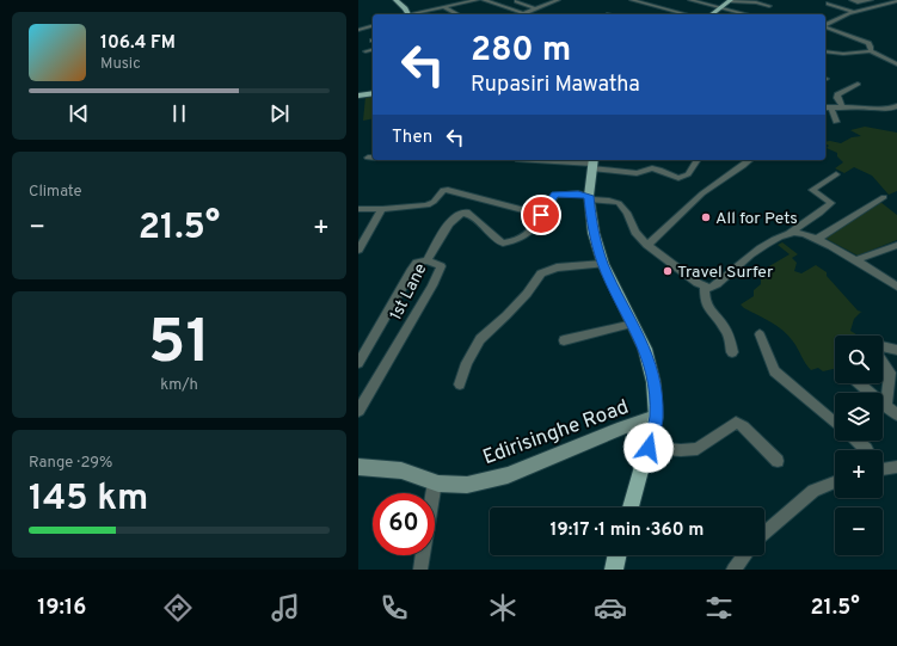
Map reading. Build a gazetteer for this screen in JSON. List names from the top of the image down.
{
  "streets": {
    "main road": ["Edirisinghe Road"],
    "street": ["1st Lane"]
  },
  "places": ["All for Pets", "Travel Surfer"],
  "page": {
    "turn": ["280 m", "Rupasiri Mawatha"],
    "song": ["106.4 FM", "Music"],
    "then": "Then",
    "tile": [
      "Climate",
      ["51", "km/h"],
      ["Range · 29%", "145 km"]
    ],
    "heat": ["−", "21.5°", "+"],
    "map_buttons": ["+", "−"],
    "limit": "60",
    "trip": "19:17 · 1 min · 360 m",
    "tabs": ["19:16", "21.5°"]
  }
}
